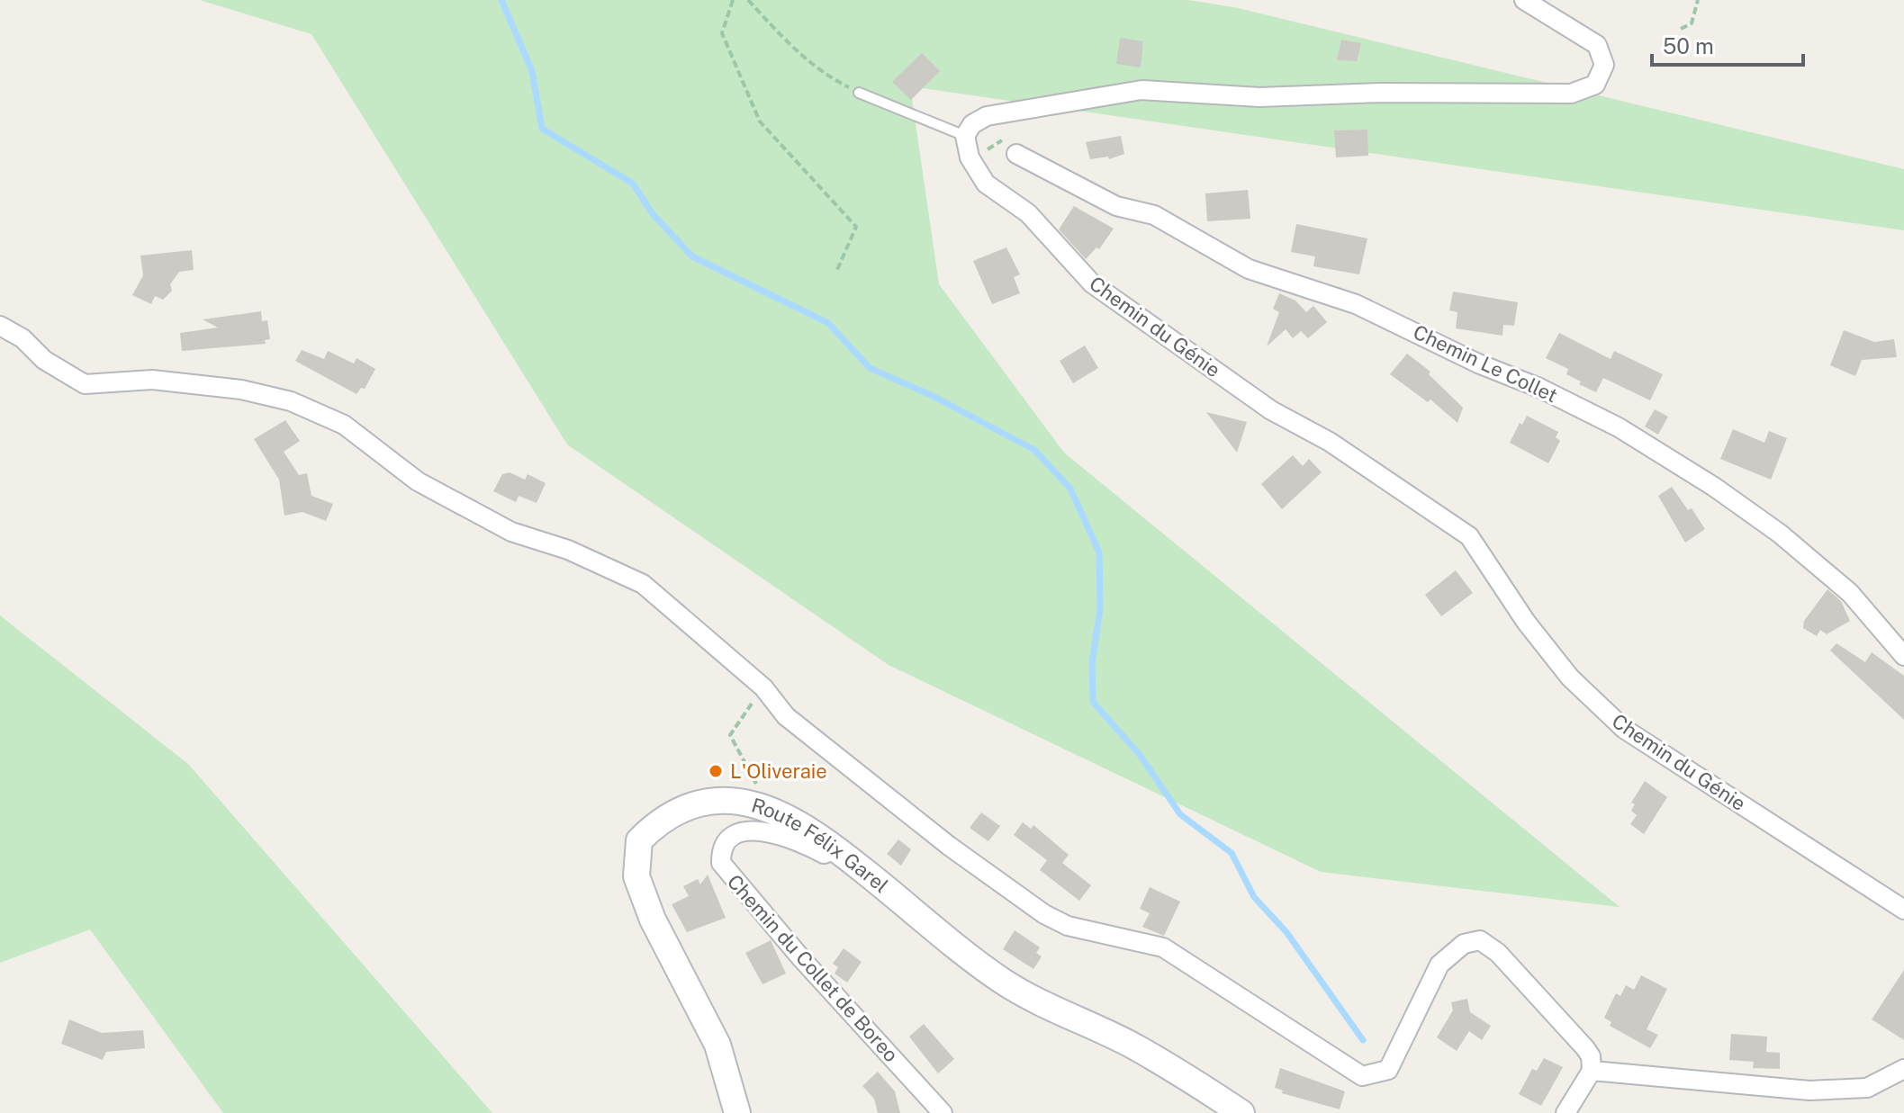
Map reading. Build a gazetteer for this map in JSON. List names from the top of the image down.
{
  "streets": {
    "street": [
      "Chemin du Génie",
      "Chemin Le Collet",
      "Route Félix Garel",
      "Chemin du Collet de Boreo"
    ]
  },
  "crossings": [
    ["Route Félix Garel", "Chemin du Collet de Boreo"]
  ],
  "places": ["L'Oliveraie"],
  "scale_bar": "50 m"
}
